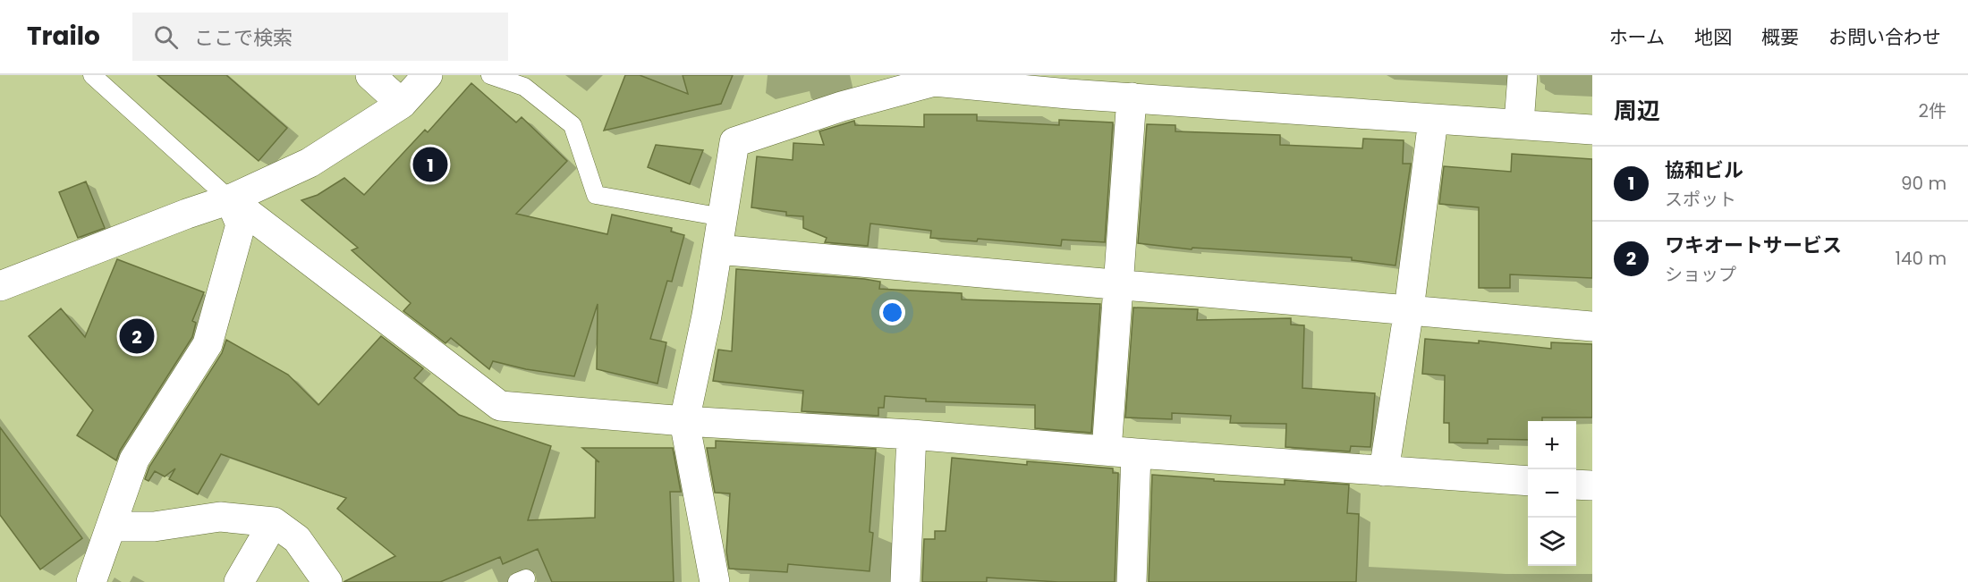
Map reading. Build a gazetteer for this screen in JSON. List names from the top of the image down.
{
  "page": {
    "header": "Trailo",
    "search": "ここで検索",
    "nav": [
      "ホーム",
      "地図",
      "概要",
      "お問い合わせ"
    ],
    "heading": ["周辺", "2件"],
    "pins": ["1", "2"],
    "list": [
      {
        "mark": "1",
        "name": "協和ビル",
        "note": "スポット",
        "value": "90 m"
      },
      {
        "mark": "2",
        "name": "ワキオートサービス",
        "note": "ショップ",
        "value": "140 m"
      }
    ],
    "map_buttons": ["+", "−"]
  }
}
